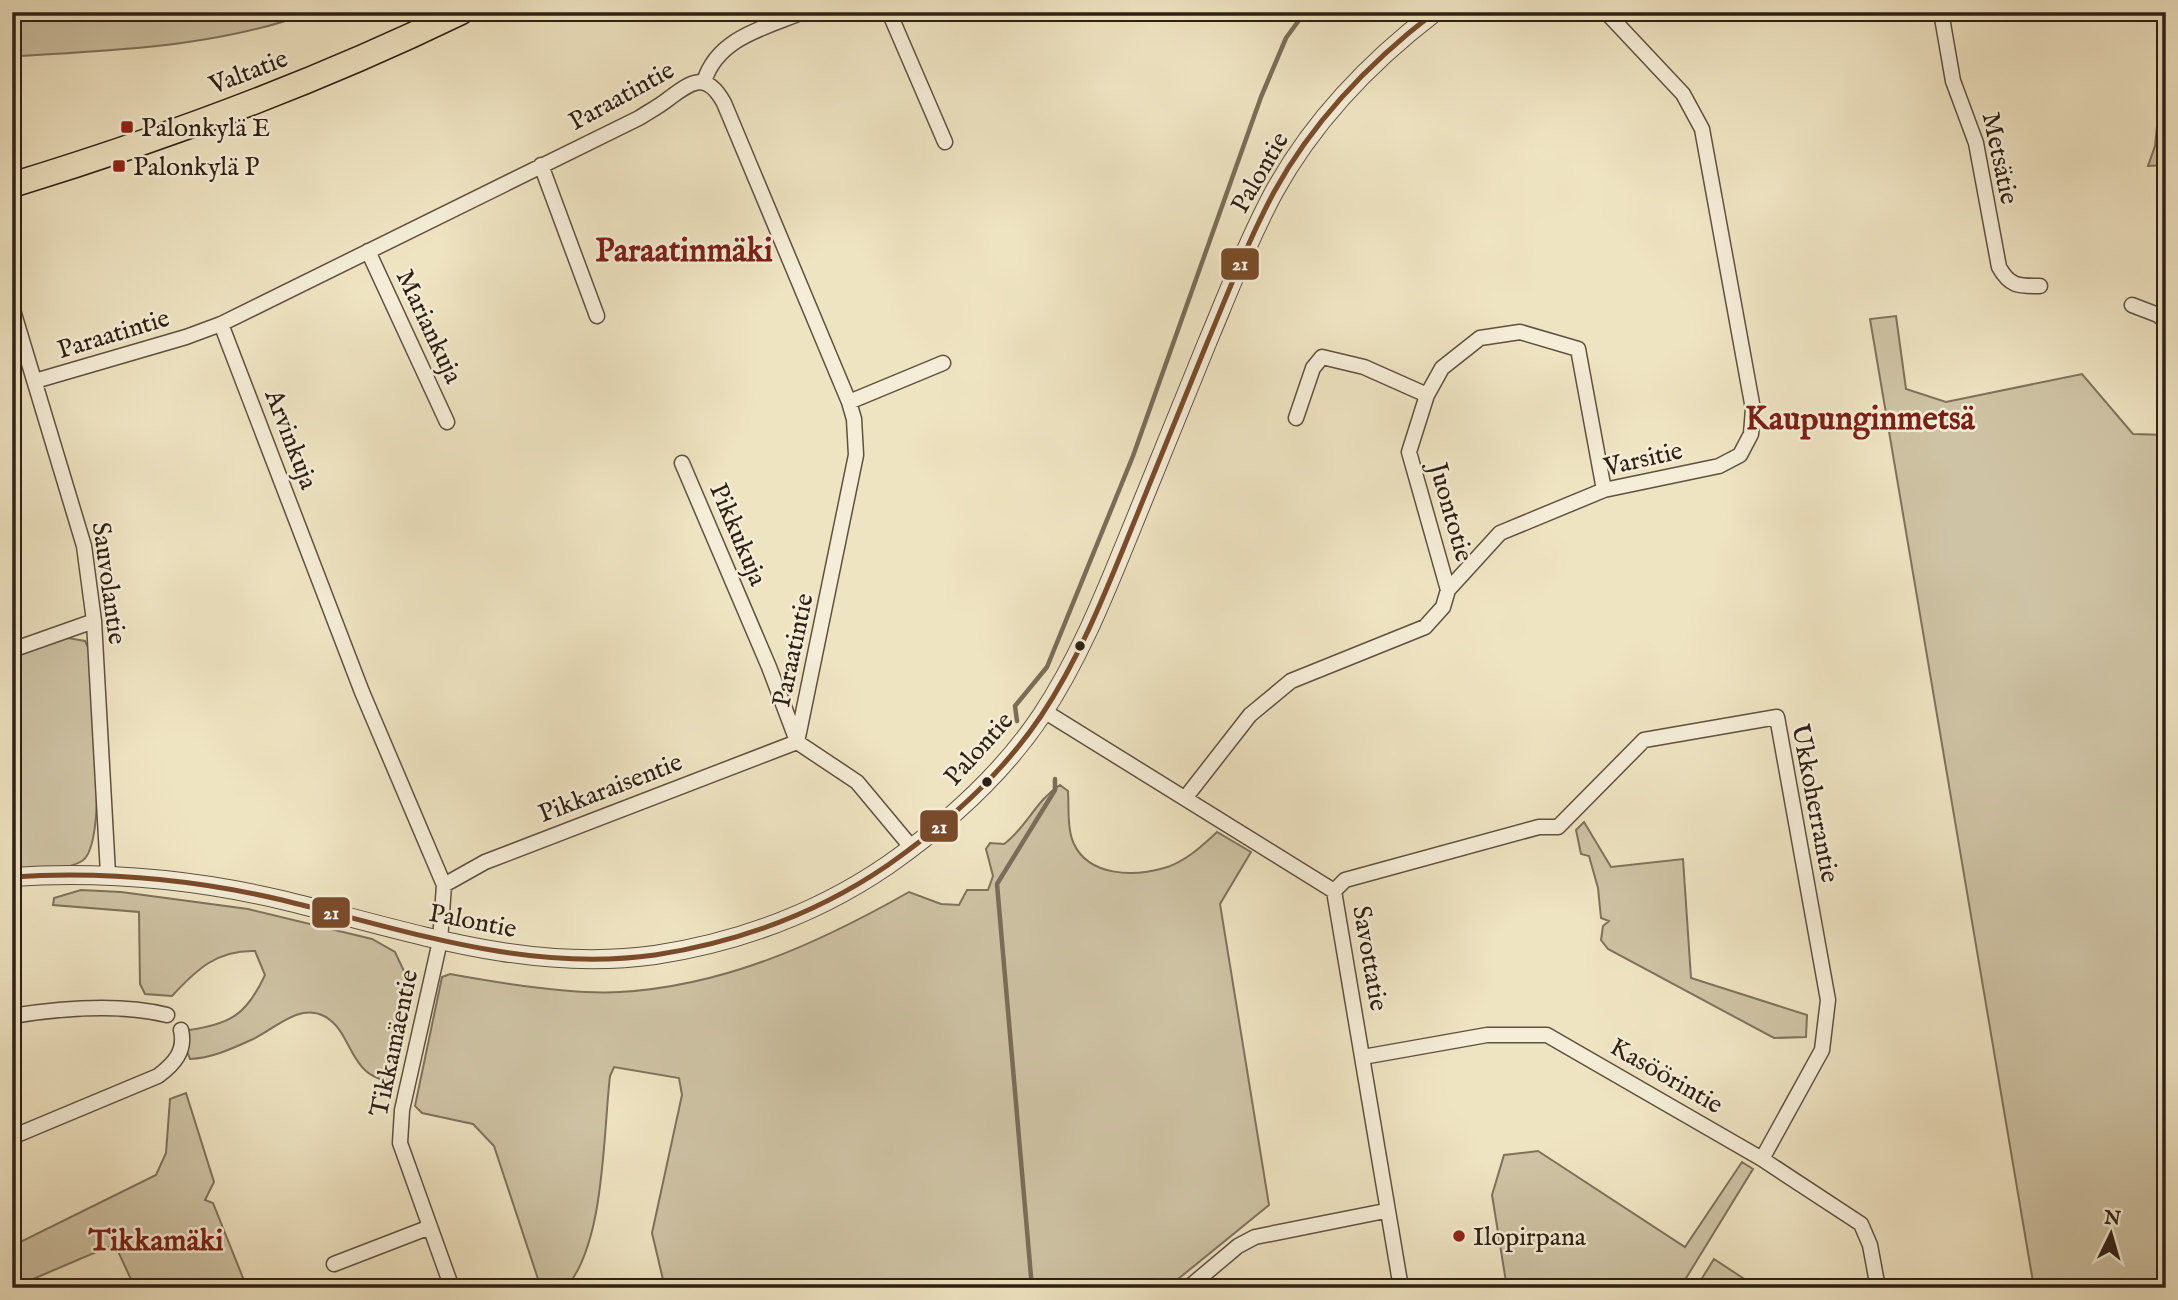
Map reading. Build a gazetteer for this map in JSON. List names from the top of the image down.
{
  "streets": {
    "highway": ["Valtatie"],
    "street": [
      "Paraatintie",
      "Metsätie",
      "Palontie",
      "Mariankuja",
      "Arvinkuja",
      "Varsitie",
      "Juontotie",
      "Pikkukuja",
      "Sauvolantie",
      "Pikkaraisentie",
      "Ukkoherrantie",
      "Savottatie",
      "Tikkamäentie",
      "Kasöörintie"
    ]
  },
  "crossings": [
    ["Paraatintie", "Mariankuja"],
    ["Paraatintie", "Arvinkuja"],
    ["Paraatintie", "Pikkukuja"],
    ["Paraatintie", "Sauvolantie"],
    ["Paraatintie", "Pikkaraisentie"],
    ["Palontie", "Sauvolantie"],
    ["Palontie", "Savottatie"],
    ["Palontie", "Tikkamäentie"],
    ["Arvinkuja", "Tikkamäentie"],
    ["Varsitie", "Juontotie"],
    ["Varsitie", "Savottatie"],
    ["Pikkukuja", "Pikkaraisentie"],
    ["Pikkaraisentie", "Tikkamäentie"],
    ["Ukkoherrantie", "Savottatie"],
    ["Ukkoherrantie", "Kasöörintie"],
    ["Savottatie", "Kasöörintie"]
  ],
  "districts": ["Paraatinmäki", "Kaupunginmetsä", "Tikkamäki"],
  "places": {
    "transit": ["Palonkylä E", "Palonkylä P"],
    "other": ["Ilopirpana"]
  },
  "lines": ["transit line 21"],
  "north": "top"
}
